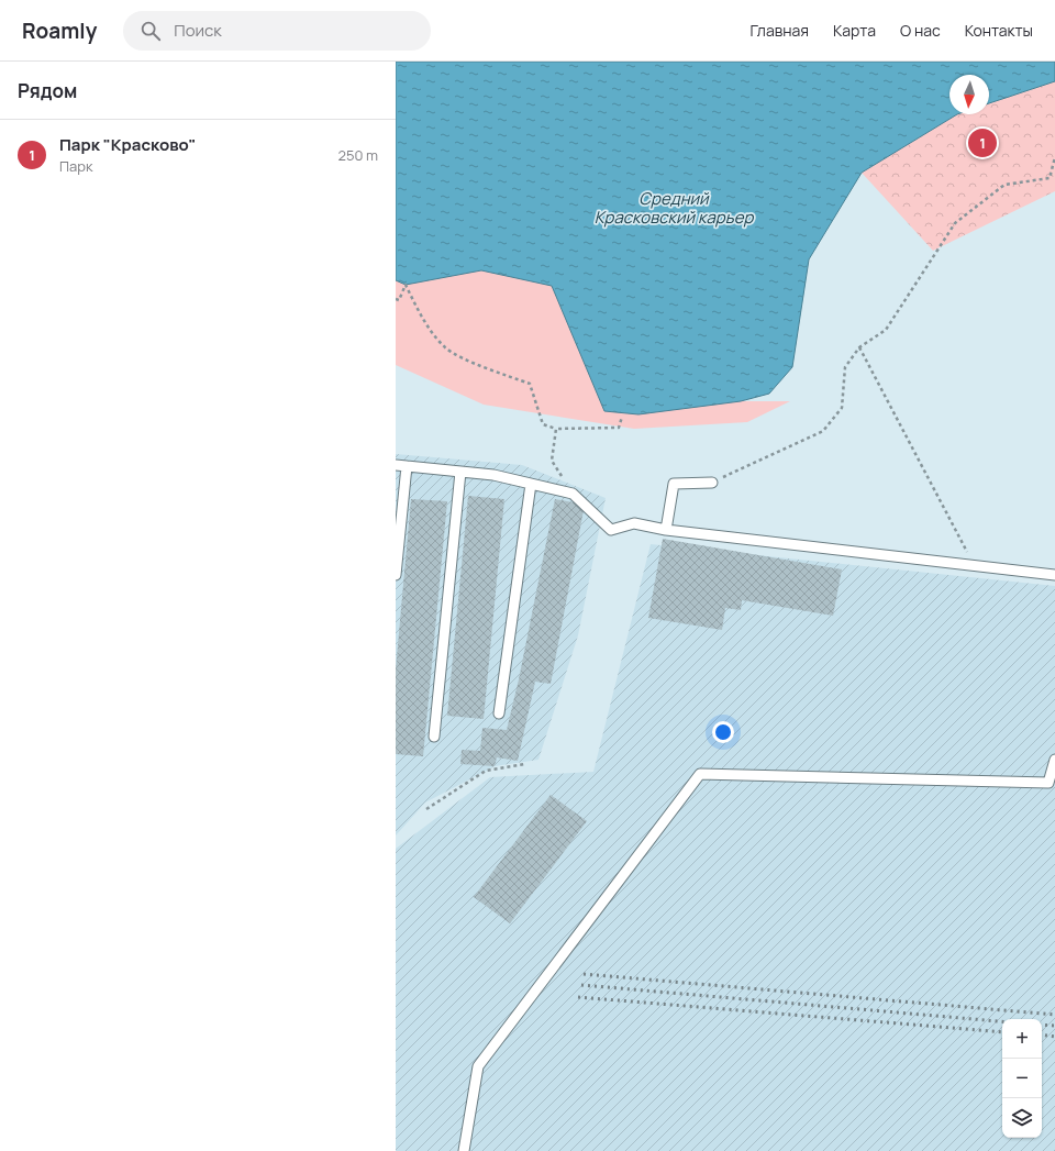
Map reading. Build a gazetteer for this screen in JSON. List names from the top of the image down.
{
  "water": ["Средний Красковский карьер"],
  "north": "bottom",
  "page": {
    "header": "Roamly",
    "search": "Поиск",
    "nav": [
      "Главная",
      "Карта",
      "О нас",
      "Контакты"
    ],
    "heading": "Рядом",
    "list": [
      {
        "mark": "1",
        "name": "Парк \"Красково\"",
        "note": "Парк",
        "value": "250 m"
      }
    ],
    "pins": "1",
    "map_buttons": ["+", "−"]
  }
}
